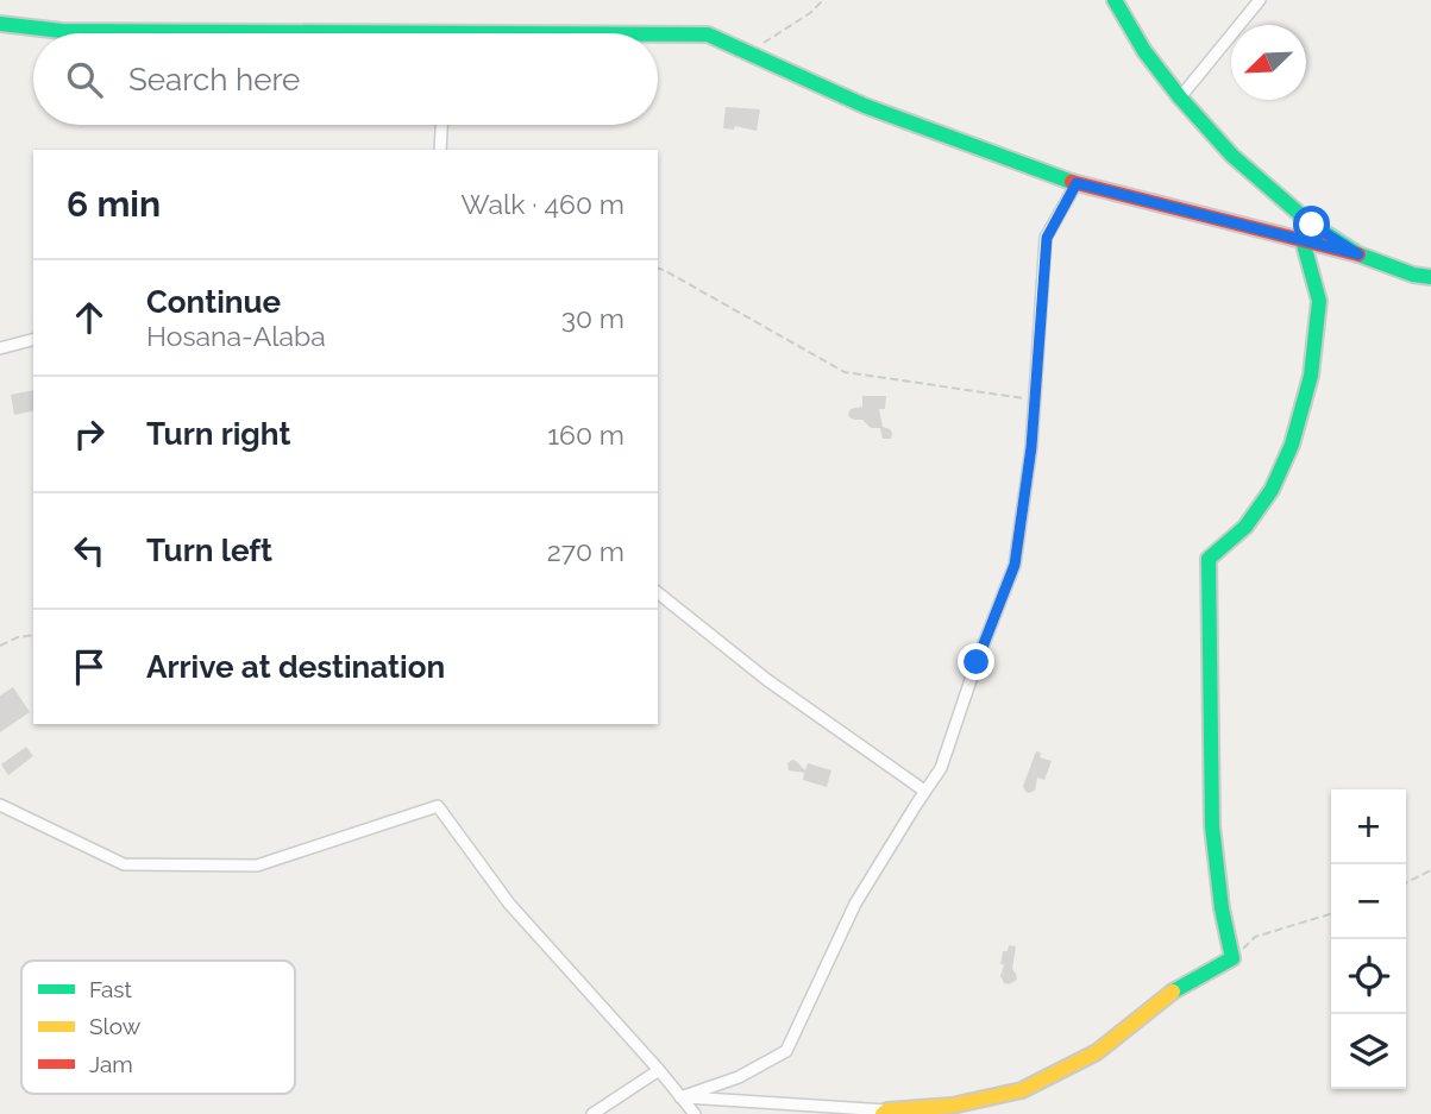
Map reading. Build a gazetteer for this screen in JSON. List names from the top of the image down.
{
  "legend": ["Fast", "Slow", "Jam"],
  "north": "bottom left",
  "page": {
    "search": "Search here",
    "heading": ["6 min", "Walk · 460 m"],
    "list": [
      ["Continue", "Hosana-Alaba", "30 m"],
      ["Turn right", "160 m"],
      ["Turn left", "270 m"],
      "Arrive at destination"
    ],
    "map_buttons": ["+", "−"]
  }
}
